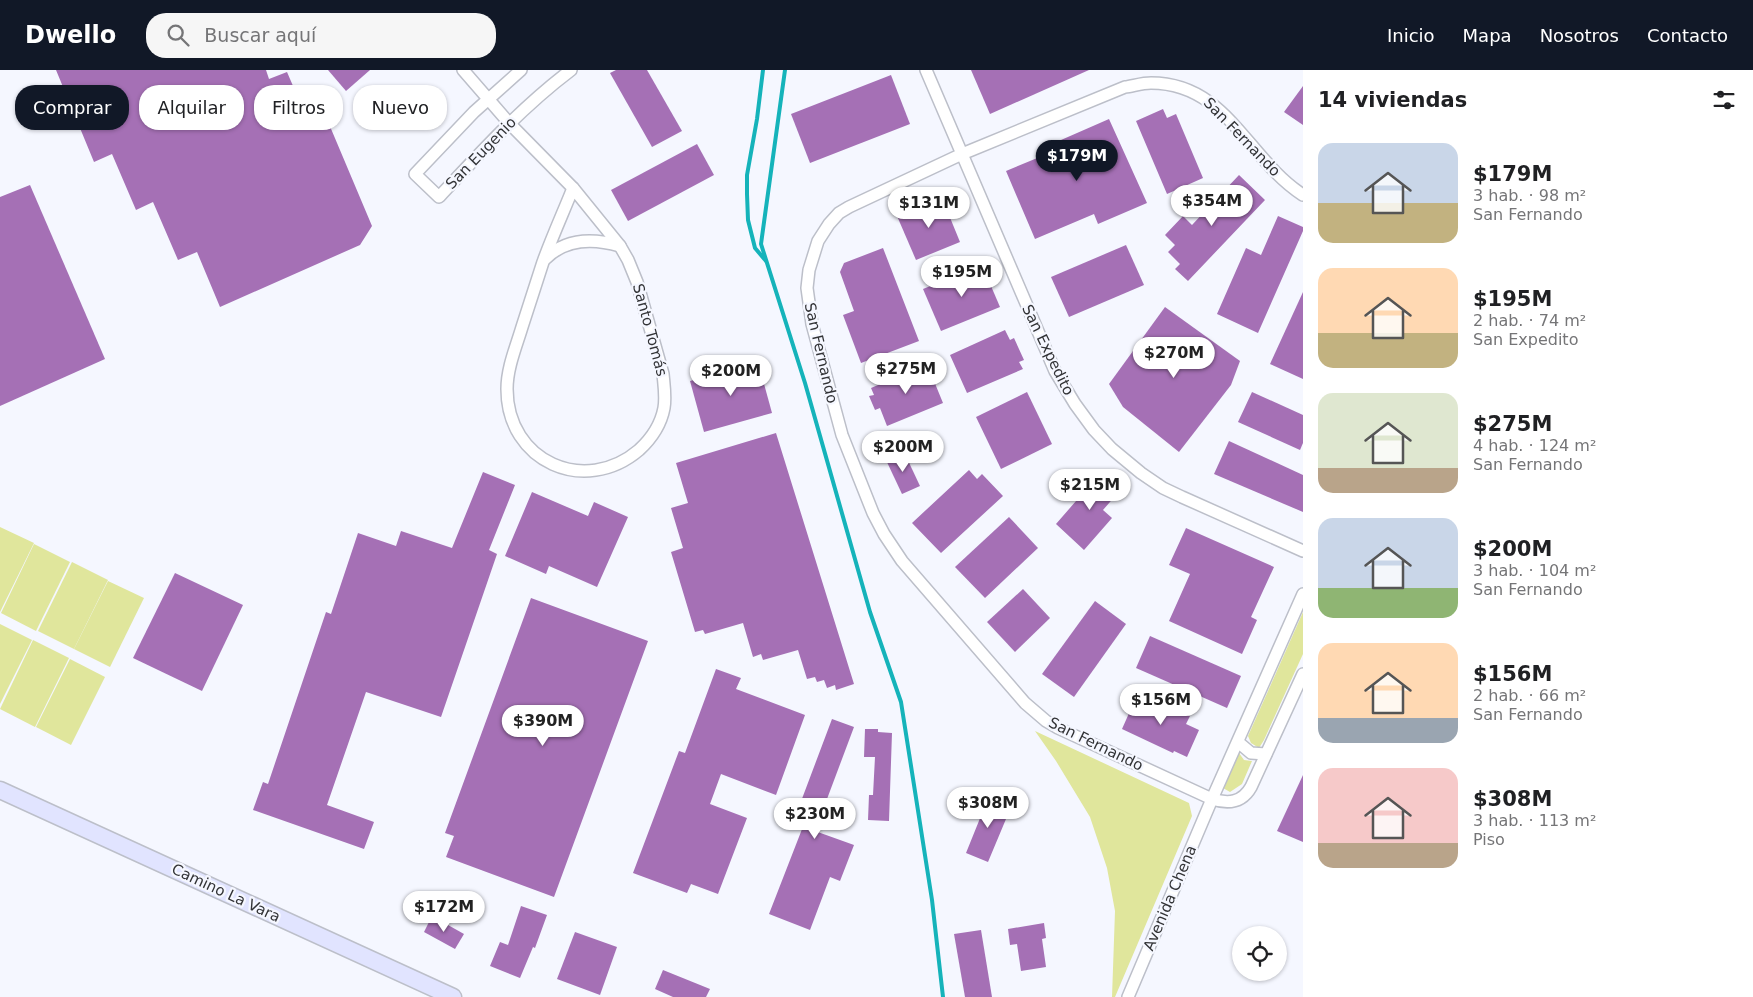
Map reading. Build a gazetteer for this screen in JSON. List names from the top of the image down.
{
  "streets": {
    "street": [
      "San Fernando",
      "San Eugenio",
      "Santo Tomás",
      "San Expedito",
      "Camino La Vara",
      "Avenida Chena"
    ]
  },
  "crossings": [
    ["San Fernando", "San Expedito"],
    ["San Fernando", "Avenida Chena"],
    ["San Eugenio", "Santo Tomás"]
  ],
  "page": {
    "header": "Dwello",
    "search": "Buscar aquí",
    "nav": [
      "Inicio",
      "Mapa",
      "Nosotros",
      "Contacto"
    ],
    "heading": "14 viviendas",
    "chip": [
      "Comprar",
      "Alquilar",
      "Filtros",
      "Nuevo"
    ],
    "list": [
      {
        "name": "$179M",
        "note": "3 hab. · 98 m² · San Fernando"
      },
      {
        "name": "$195M",
        "note": "2 hab. · 74 m² · San Expedito"
      },
      {
        "name": "$275M",
        "note": "4 hab. · 124 m² · San Fernando"
      },
      {
        "name": "$200M",
        "note": "3 hab. · 104 m² · San Fernando"
      },
      {
        "name": "$156M",
        "note": "2 hab. · 66 m² · San Fernando"
      },
      {
        "name": "$308M",
        "note": "3 hab. · 113 m² · Piso"
      }
    ],
    "price": [
      "$179M",
      "$354M",
      "$131M",
      "$195M",
      "$270M",
      "$275M",
      "$200M",
      "$200M",
      "$215M",
      "$156M",
      "$390M",
      "$308M",
      "$230M",
      "$172M"
    ]
  }
}
